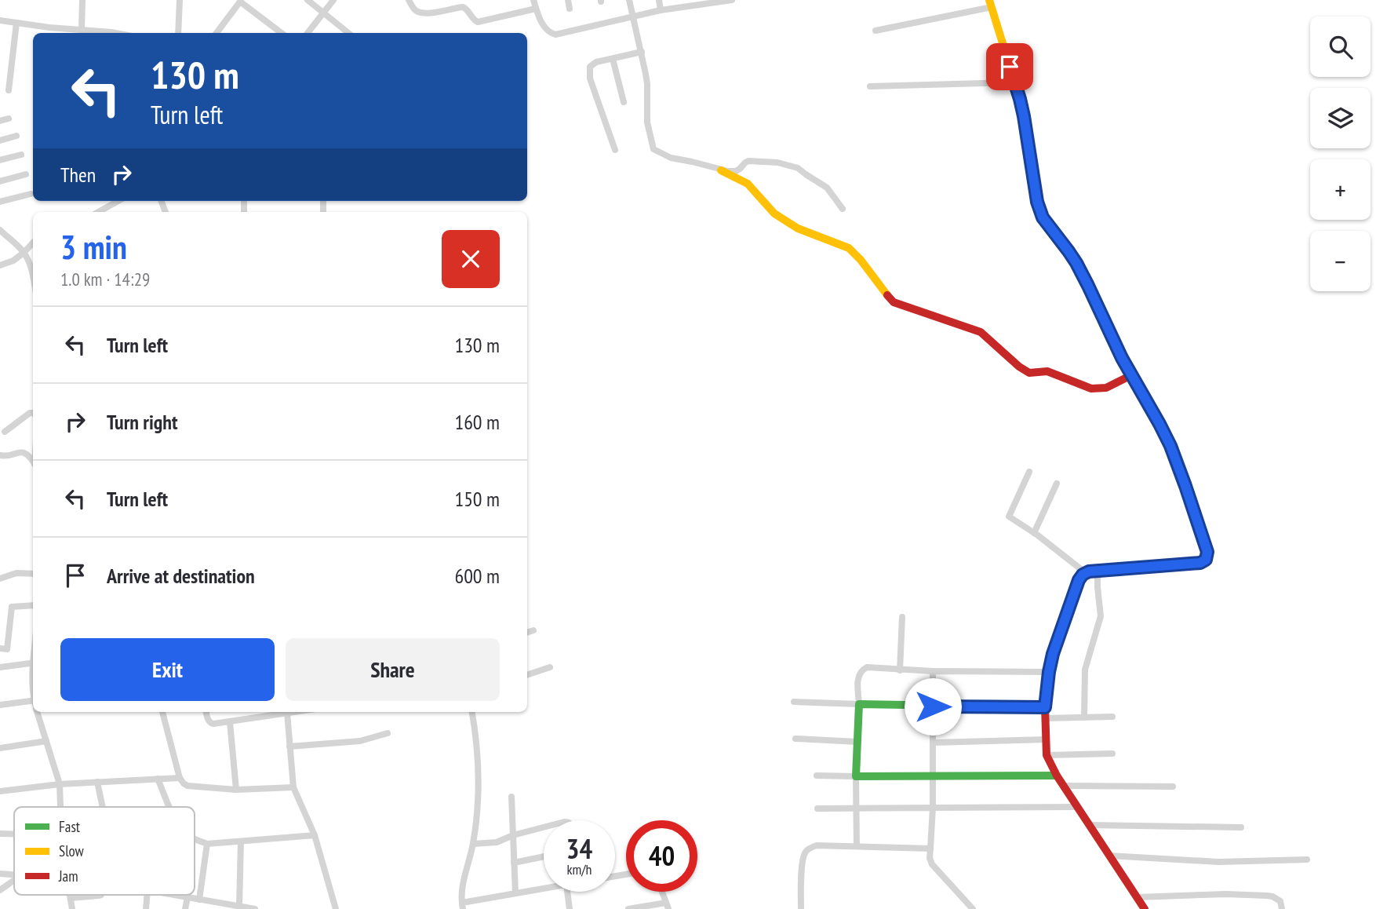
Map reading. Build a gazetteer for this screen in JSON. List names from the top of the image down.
{
  "legend": ["Fast", "Slow", "Jam"],
  "page": {
    "map_buttons": ["+", "−"],
    "turn": ["130 m", "Turn left"],
    "then": "Then",
    "heading": ["3 min", "1.0 km · 14:29"],
    "list": [
      {
        "name": "Turn left",
        "value": "130 m"
      },
      {
        "name": "Turn right",
        "value": "160 m"
      },
      {
        "name": "Turn left",
        "value": "150 m"
      },
      {
        "name": "Arrive at destination",
        "value": "600 m"
      }
    ],
    "buttons": ["Exit", "Share"],
    "speed": "34 km/h",
    "limit": "40"
  }
}
